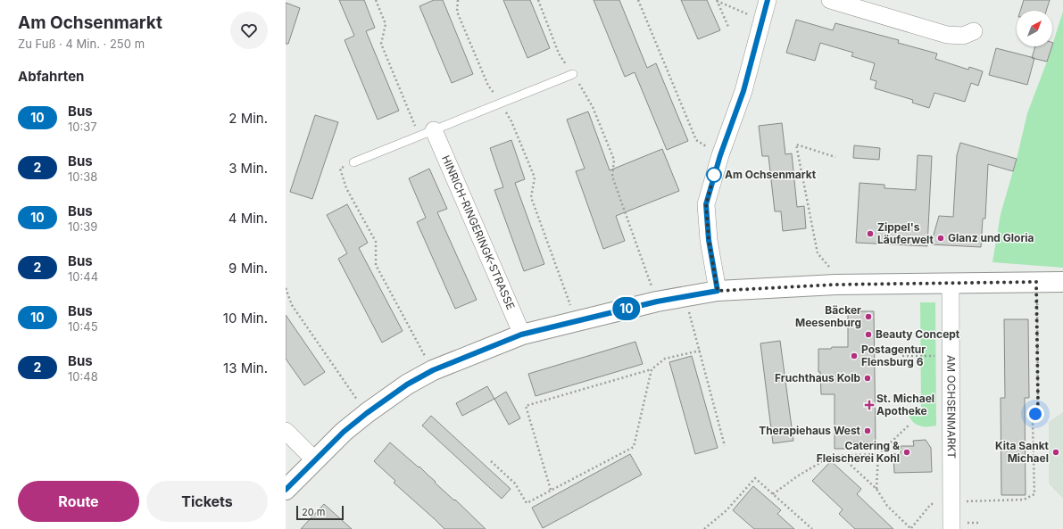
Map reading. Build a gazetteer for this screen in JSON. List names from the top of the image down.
{
  "streets": {
    "street": ["HINRICH-RINGERINGK-STRASSE", "AM OCHSENMARKT"]
  },
  "places": {
    "other": [
      "Am Ochsenmarkt",
      "Zippel's Läuferwelt",
      "Glanz und Gloria",
      "Bäcker Meesenburg",
      "Beauty Concept",
      "Postagentur Flensburg 6",
      "Fruchthaus Kolb",
      "Therapiehaus West",
      "Catering & Fleischerei Kohl",
      "Kita Sankt Michael"
    ],
    "health": ["St. Michael Apotheke"]
  },
  "lines": ["bus line 10"],
  "scale_bar": "20 m",
  "north": "top right",
  "page": {
    "heading": [
      ["Am Ochsenmarkt", "Zu Fuß · 4 Min. · 250 m"],
      "Abfahrten"
    ],
    "on_map": "10",
    "list": [
      {
        "mark": "10",
        "name": "Bus",
        "note": "10:37",
        "value": "2 Min."
      },
      {
        "mark": "2",
        "name": "Bus",
        "note": "10:38",
        "value": "3 Min."
      },
      {
        "mark": "10",
        "name": "Bus",
        "note": "10:39",
        "value": "4 Min."
      },
      {
        "mark": "2",
        "name": "Bus",
        "note": "10:44",
        "value": "9 Min."
      },
      {
        "mark": "10",
        "name": "Bus",
        "note": "10:45",
        "value": "10 Min."
      },
      {
        "mark": "2",
        "name": "Bus",
        "note": "10:48",
        "value": "13 Min."
      }
    ],
    "buttons": ["Route", "Tickets"],
    "scale": "20 m"
  }
}
